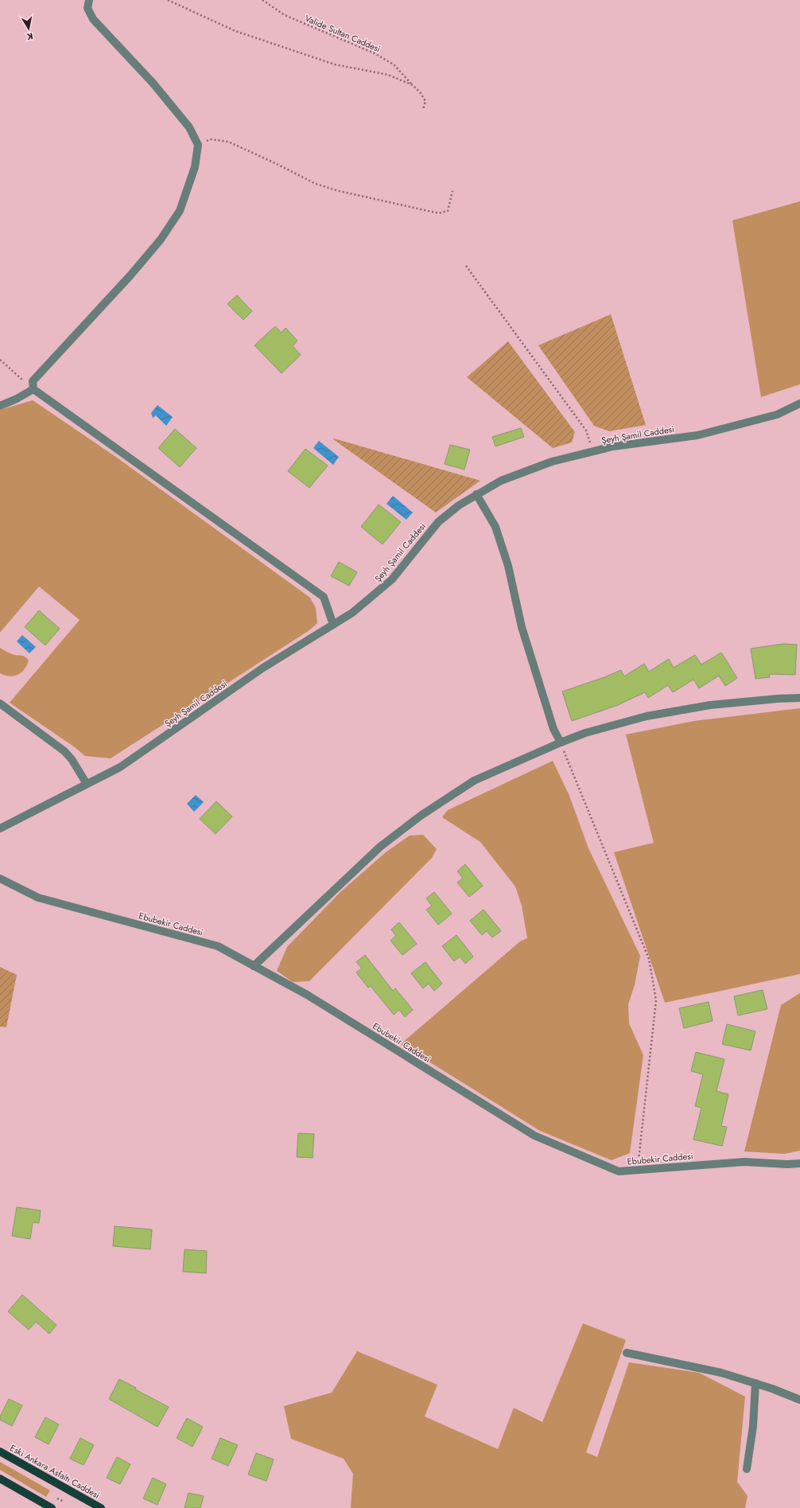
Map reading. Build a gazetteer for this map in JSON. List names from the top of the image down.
{
  "streets": {
    "main road": ["Eski Ankara Asfaltı Caddesi"],
    "street": ["Şeyh Şamil Caddesi", "Ebubekir Caddesi"],
    "path": ["Valide Sultan Caddesi"]
  },
  "north": "bottom"
}
